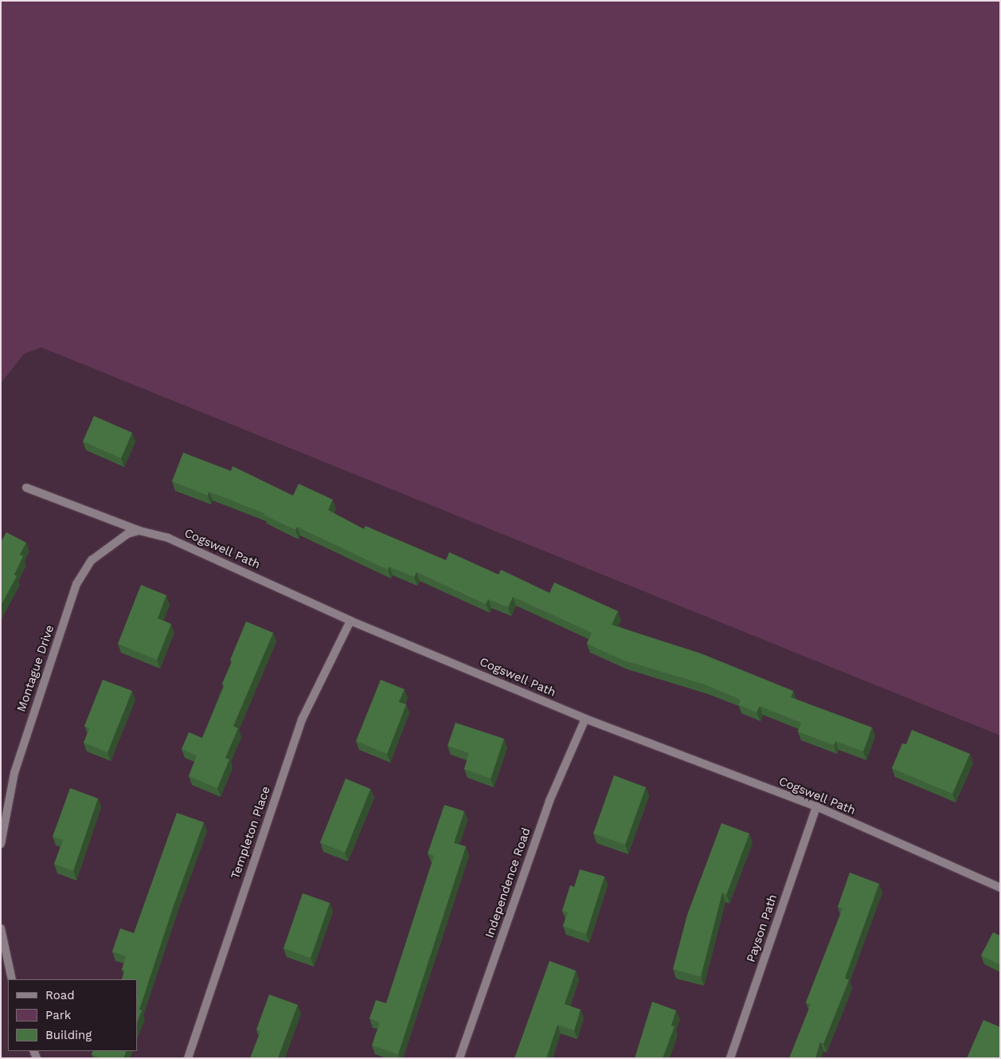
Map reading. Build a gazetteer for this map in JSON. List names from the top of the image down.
{
  "streets": {
    "street": [
      "Cogswell Path",
      "Montague Drive",
      "Templeton Place",
      "Independence Road",
      "Payson Path"
    ]
  },
  "crossings": [
    ["Cogswell Path", "Montague Drive"],
    ["Cogswell Path", "Templeton Place"],
    ["Cogswell Path", "Independence Road"],
    ["Cogswell Path", "Payson Path"]
  ],
  "legend": ["Road", "Park", "Building"]
}
